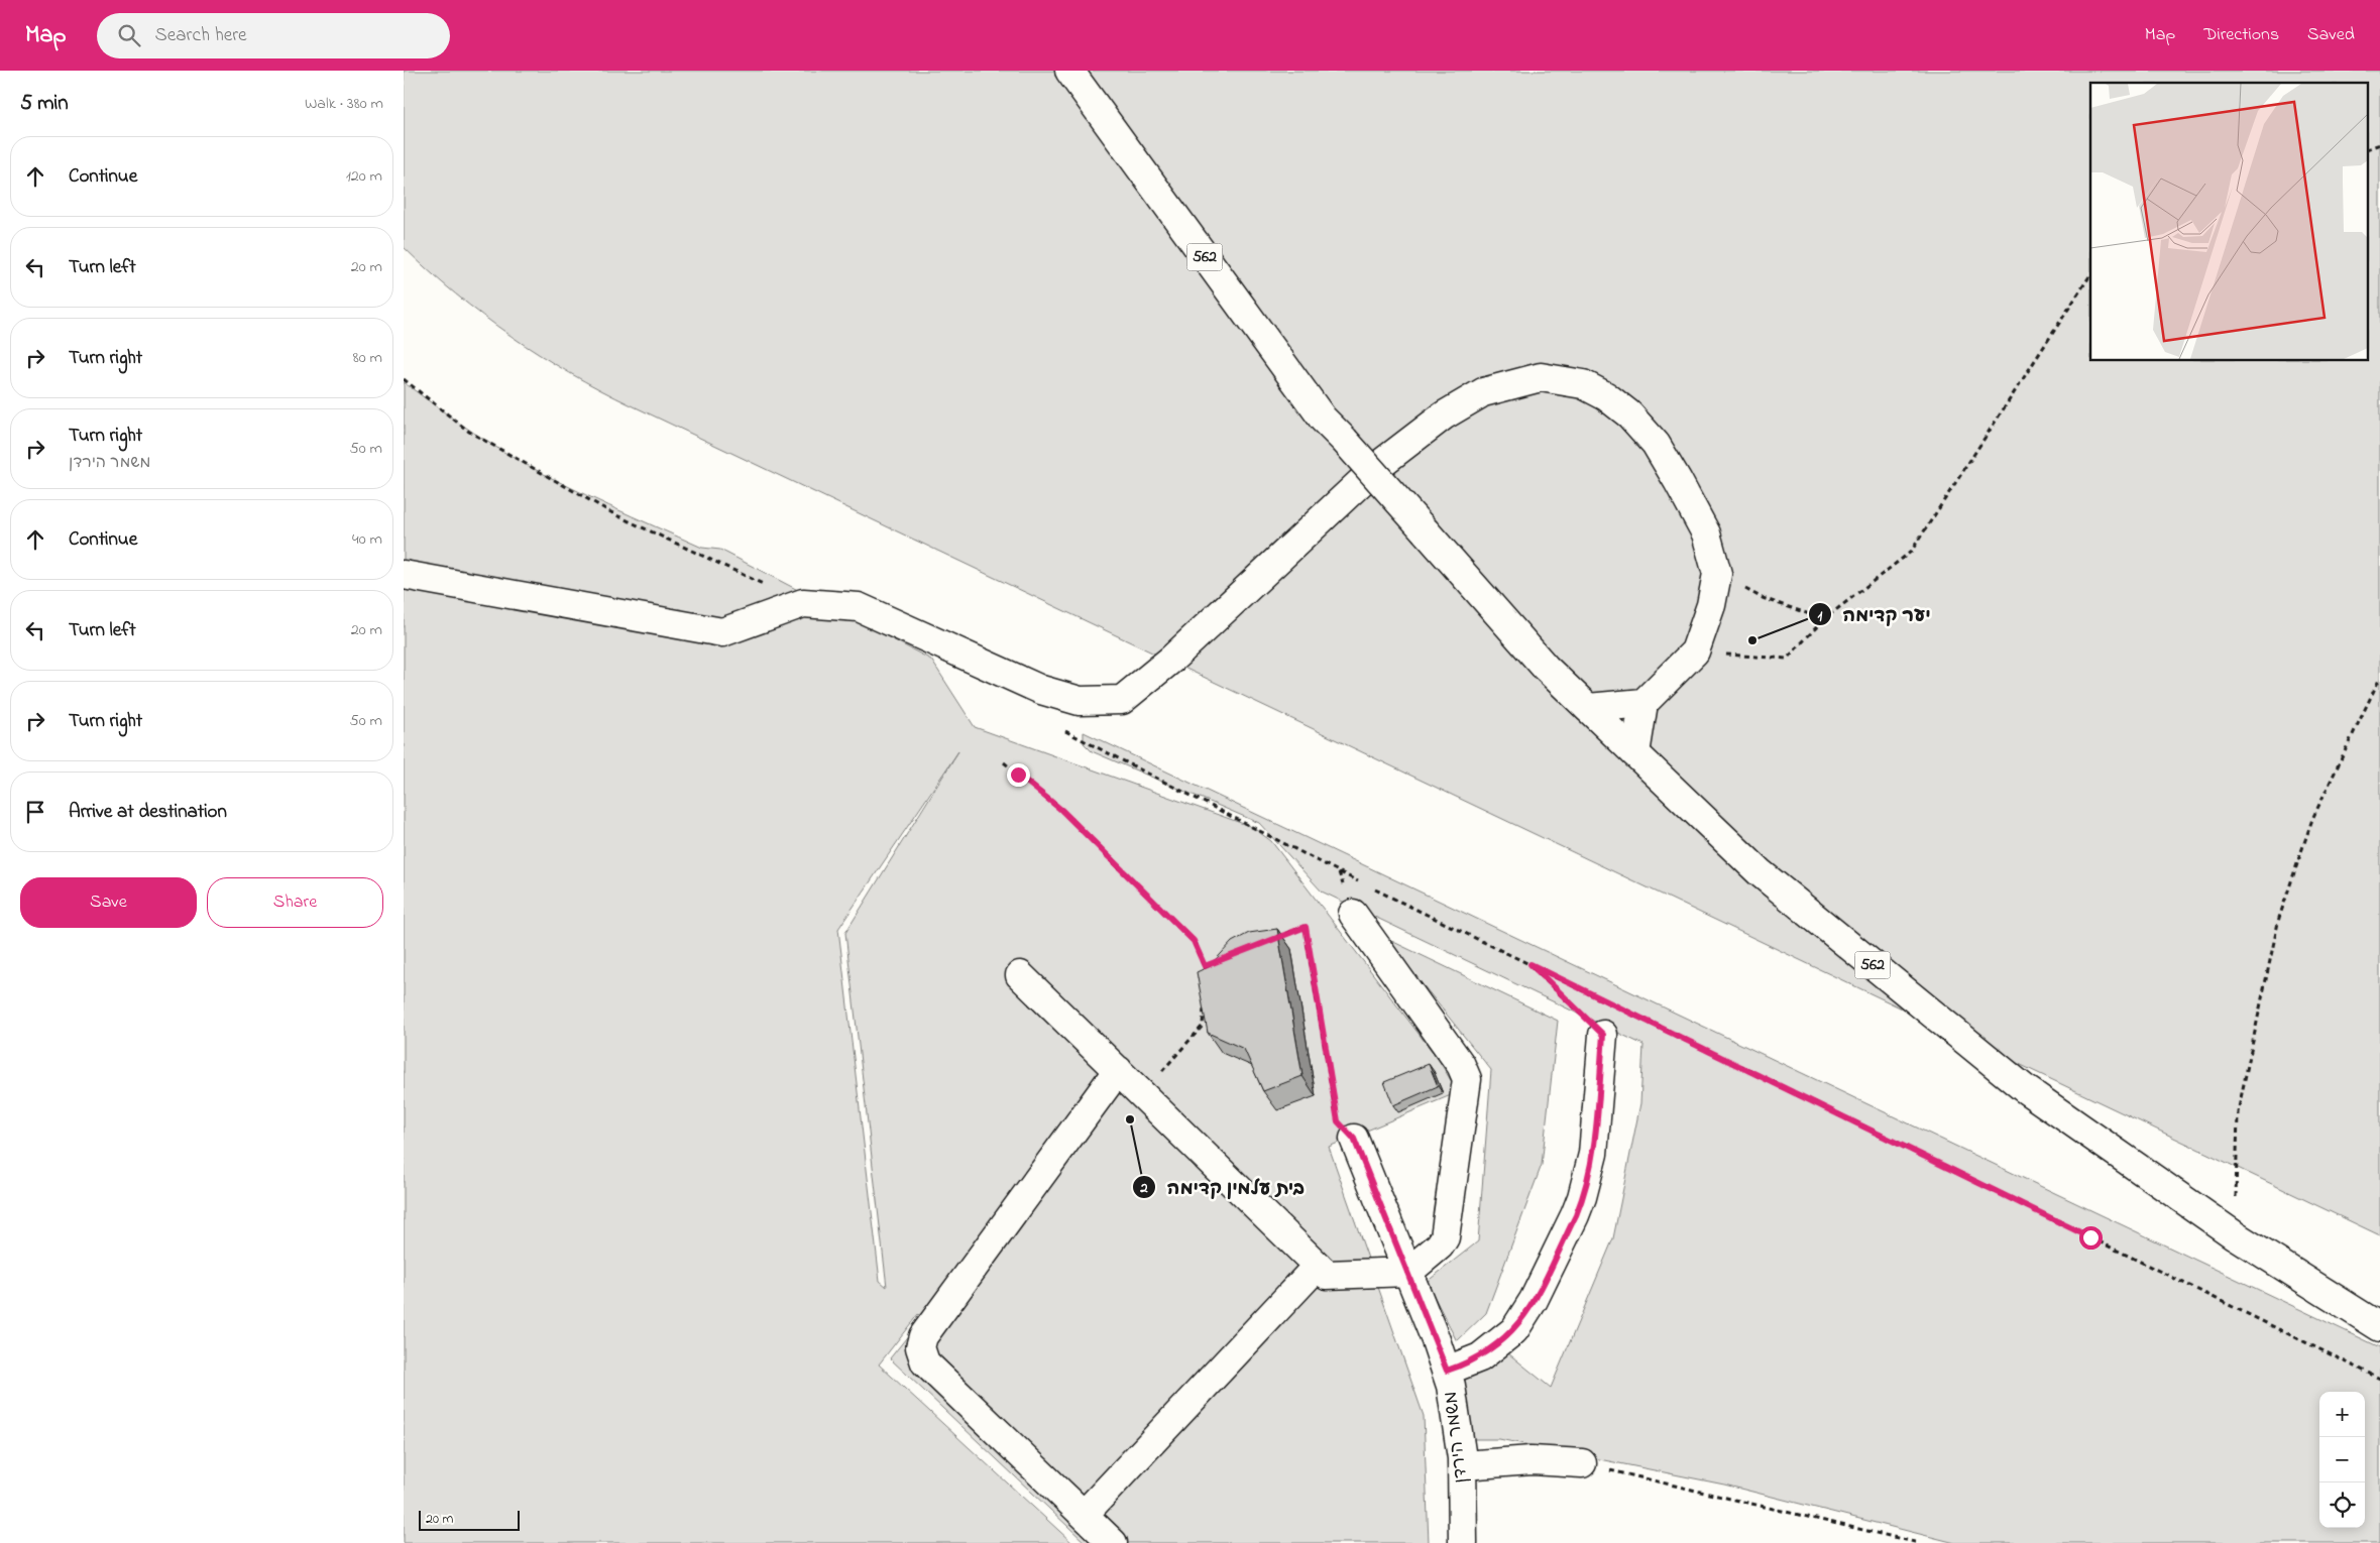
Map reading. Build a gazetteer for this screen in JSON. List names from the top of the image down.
{
  "streets": {
    "street": ["562", "משמר הירדן"]
  },
  "places": ["יער קדימה", "בית עלמין קדימה"],
  "scale_bar": "20 m",
  "page": {
    "header": "Map",
    "search": "Search here",
    "nav": ["Map", "Directions", "Saved"],
    "heading": ["5 min", "Walk · 380 m"],
    "list": [
      ["Continue", "120 m"],
      ["Turn left", "20 m"],
      ["Turn right", "80 m"],
      ["Turn right", "משמר הירדן", "50 m"],
      ["Continue", "40 m"],
      ["Turn left", "20 m"],
      ["Turn right", "50 m"],
      "Arrive at destination"
    ],
    "buttons": ["Save", "Share"],
    "map_buttons": ["+", "−"],
    "scale": "20 m"
  }
}
